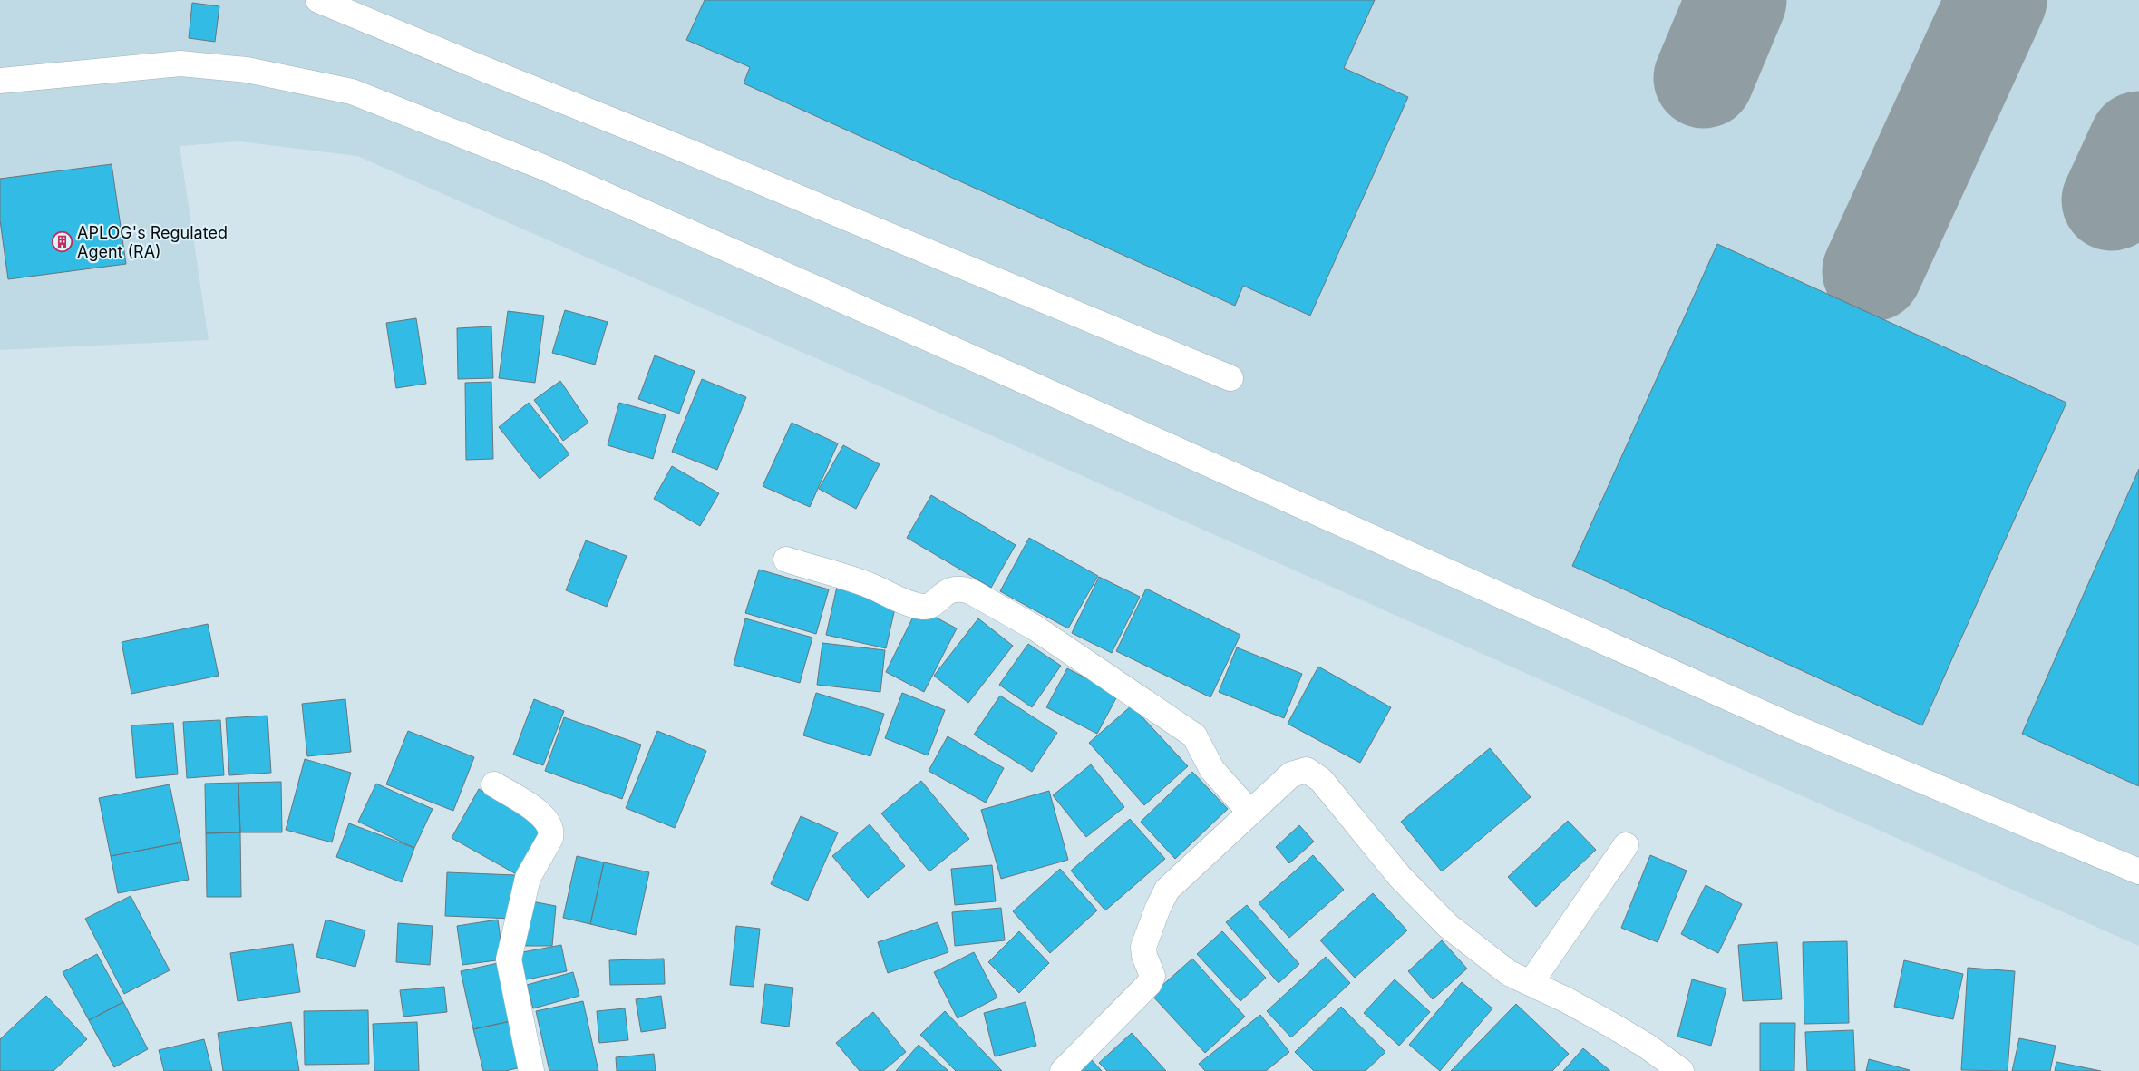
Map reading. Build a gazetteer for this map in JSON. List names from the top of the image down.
{
  "places": {
    "building": ["APLOG's Regulated Agent (RA)"]
  }
}
